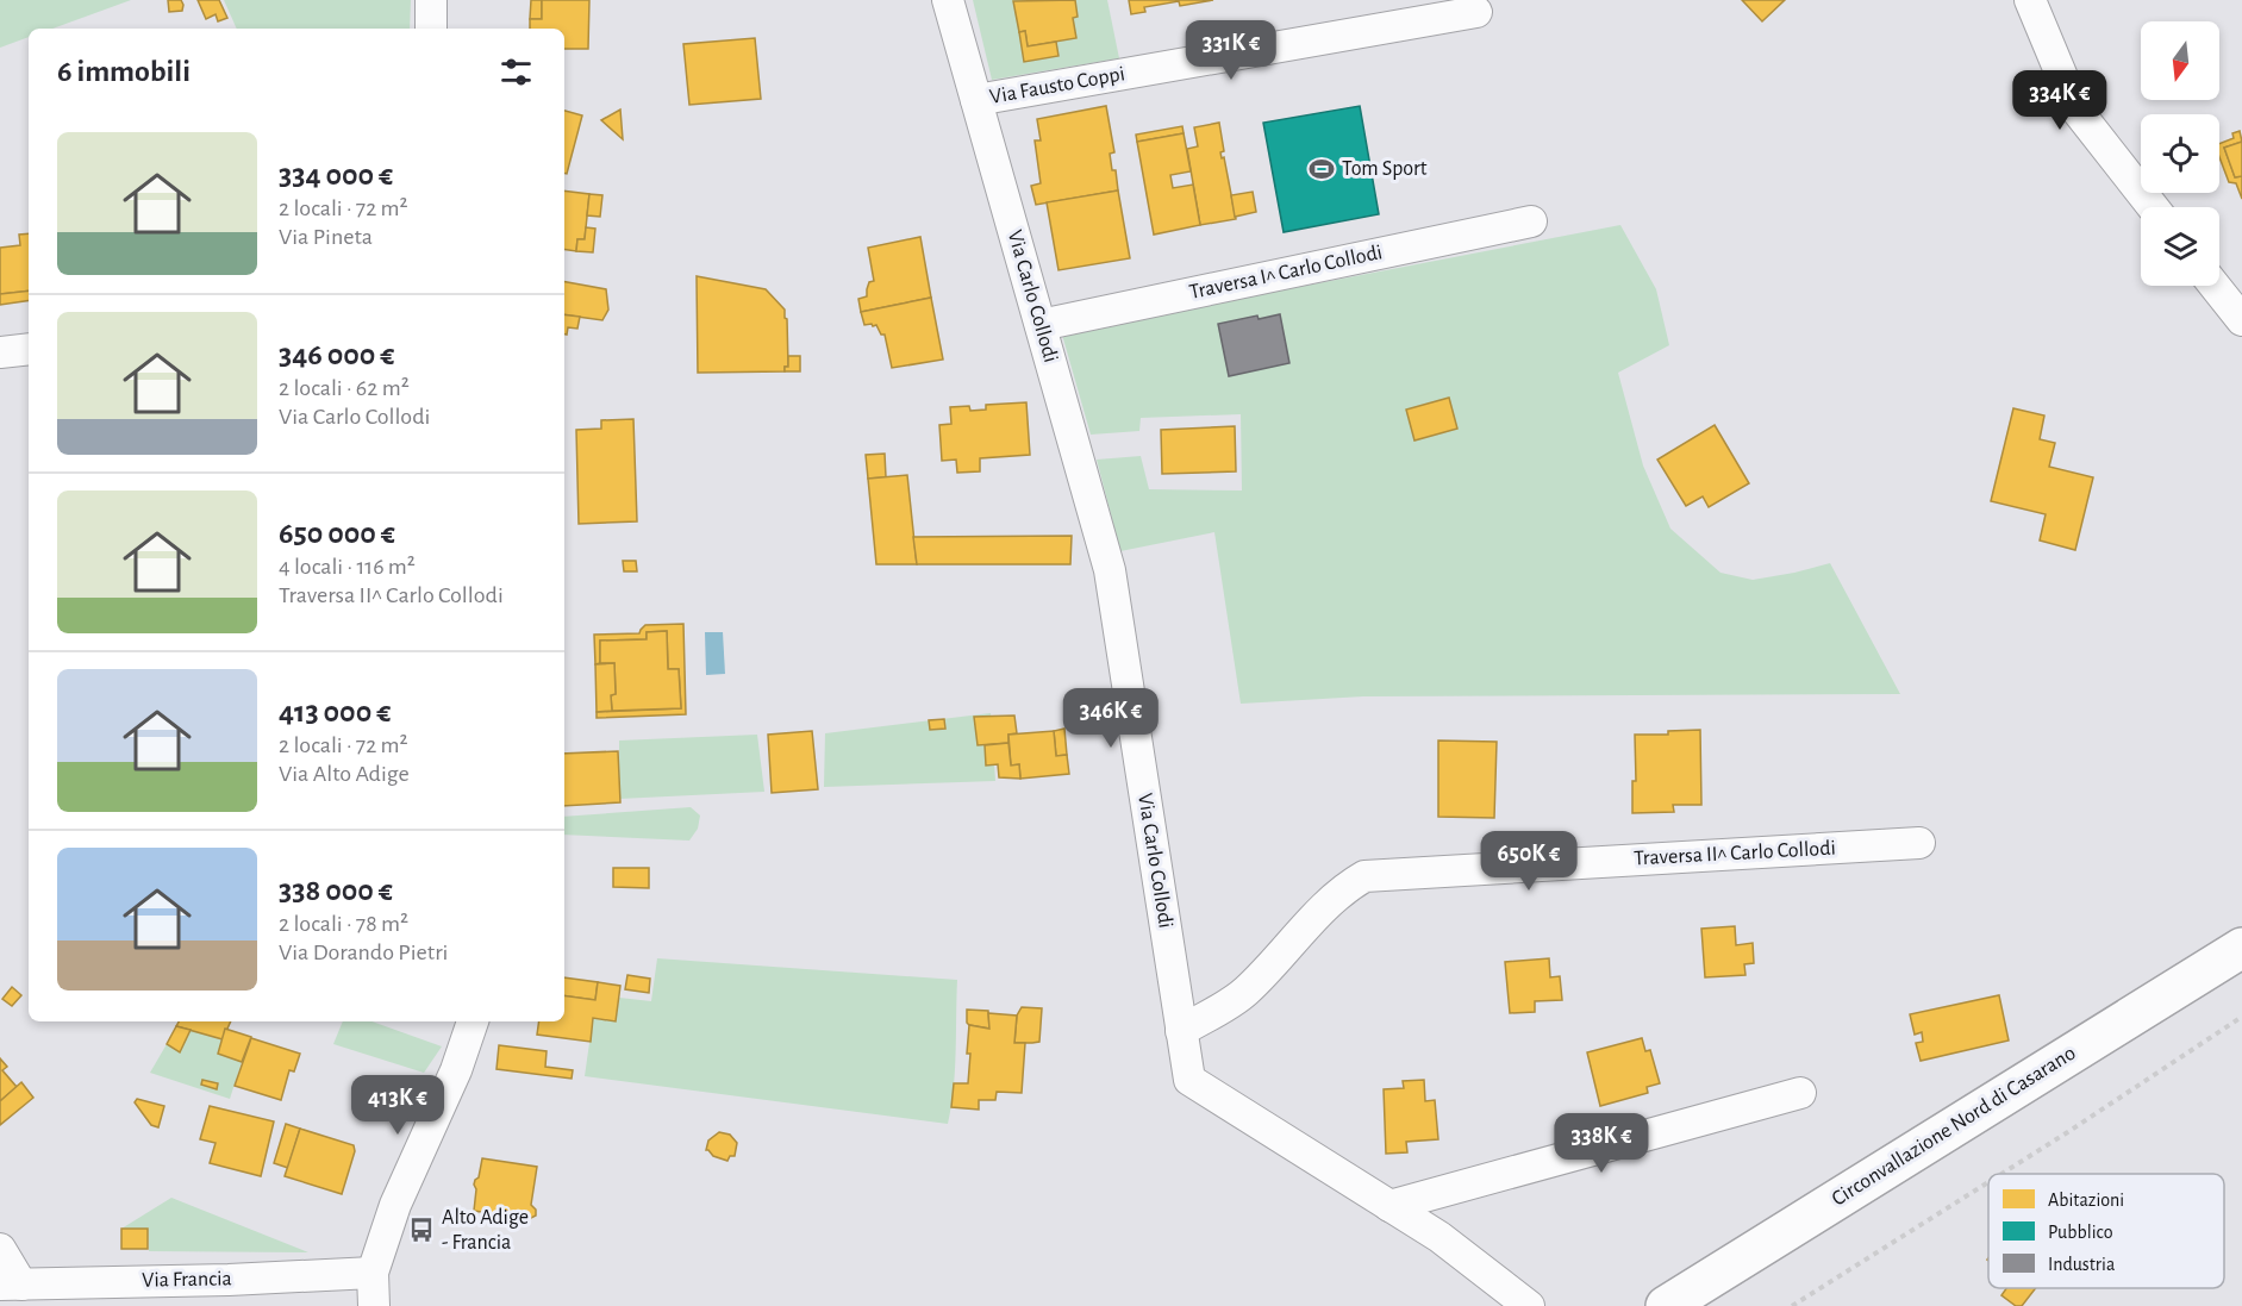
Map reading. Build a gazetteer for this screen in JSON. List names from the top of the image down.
{
  "streets": {
    "main road": ["Circonvallazione Nord di Casarano"],
    "street": [
      "Via Fausto Coppi",
      "Traversa I^ Carlo Collodi",
      "Via Carlo Collodi",
      "Traversa II^ Carlo Collodi",
      "Via Francia"
    ]
  },
  "crossings": [
    ["Via Fausto Coppi", "Via Carlo Collodi"],
    ["Traversa I^ Carlo Collodi", "Via Carlo Collodi"],
    ["Via Carlo Collodi", "Traversa II^ Carlo Collodi"]
  ],
  "places": {
    "sports": ["Tom Sport"],
    "bus stop": ["Alto Adige - Francia"]
  },
  "legend": ["Abitazioni", "Pubblico", "Industria"],
  "north": "bottom",
  "page": {
    "price": [
      "331K €",
      "334K €",
      "346K €",
      "650K €",
      "413K €",
      "338K €"
    ],
    "heading": "6 immobili",
    "list": [
      {
        "name": "334 000 €",
        "note": "2 locali · 72 m² · Via Pineta"
      },
      {
        "name": "346 000 €",
        "note": "2 locali · 62 m² · Via Carlo Collodi"
      },
      {
        "name": "650 000 €",
        "note": "4 locali · 116 m² · Traversa II^ Carlo Collodi"
      },
      {
        "name": "413 000 €",
        "note": "2 locali · 72 m² · Via Alto Adige"
      },
      {
        "name": "338 000 €",
        "note": "2 locali · 78 m² · Via Dorando Pietri"
      }
    ]
  }
}
